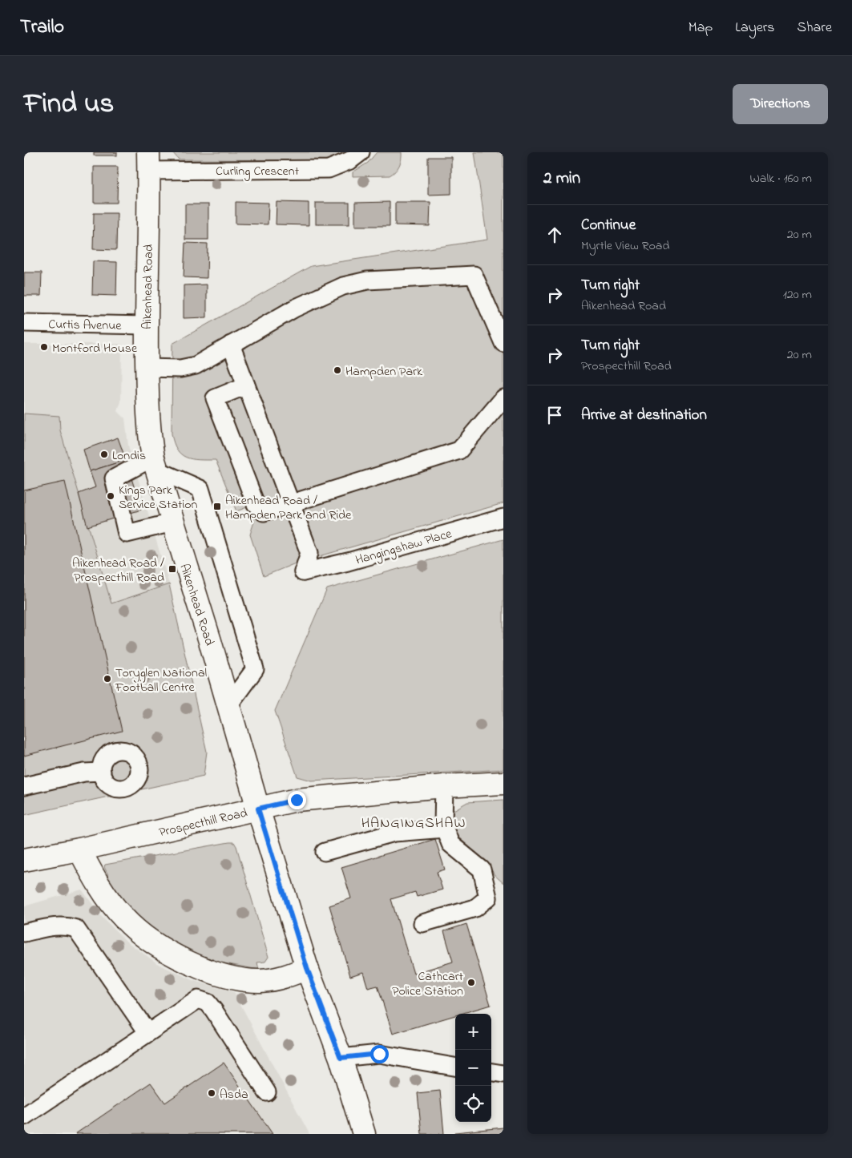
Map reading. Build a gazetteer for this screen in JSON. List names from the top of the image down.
{
  "streets": {
    "main road": ["Aikenhead Road", "Prospecthill Road"],
    "street": ["Curling Crescent", "Curtis Avenue", "Hangingshaw Place"]
  },
  "crossings": [
    ["Curling Crescent", "Aikenhead Road"],
    ["Aikenhead Road", "Curtis Avenue"],
    ["Aikenhead Road", "Prospecthill Road"]
  ],
  "districts": ["HANGINGSHAW"],
  "places": {
    "other": [
      "Montford House",
      "Hampden Park",
      "Londis",
      "Kings Park Service Station",
      "Toryglen National Football Centre",
      "Cathcart Police Station",
      "Asda"
    ],
    "transit": ["Aikenhead Road / Hampden Park and Ride", "Aikenhead Road / Prospecthill Road"]
  },
  "page": {
    "header": "Trailo",
    "nav": ["Map", "Layers", "Share"],
    "title": "Find us",
    "buttons": "Directions",
    "heading": ["2 min", "Walk · 160 m"],
    "list": [
      ["Continue", "Myrtle View Road", "20 m"],
      ["Turn right", "Aikenhead Road", "120 m"],
      ["Turn right", "Prospecthill Road", "20 m"],
      "Arrive at destination"
    ],
    "map_buttons": ["+", "−"]
  }
}
